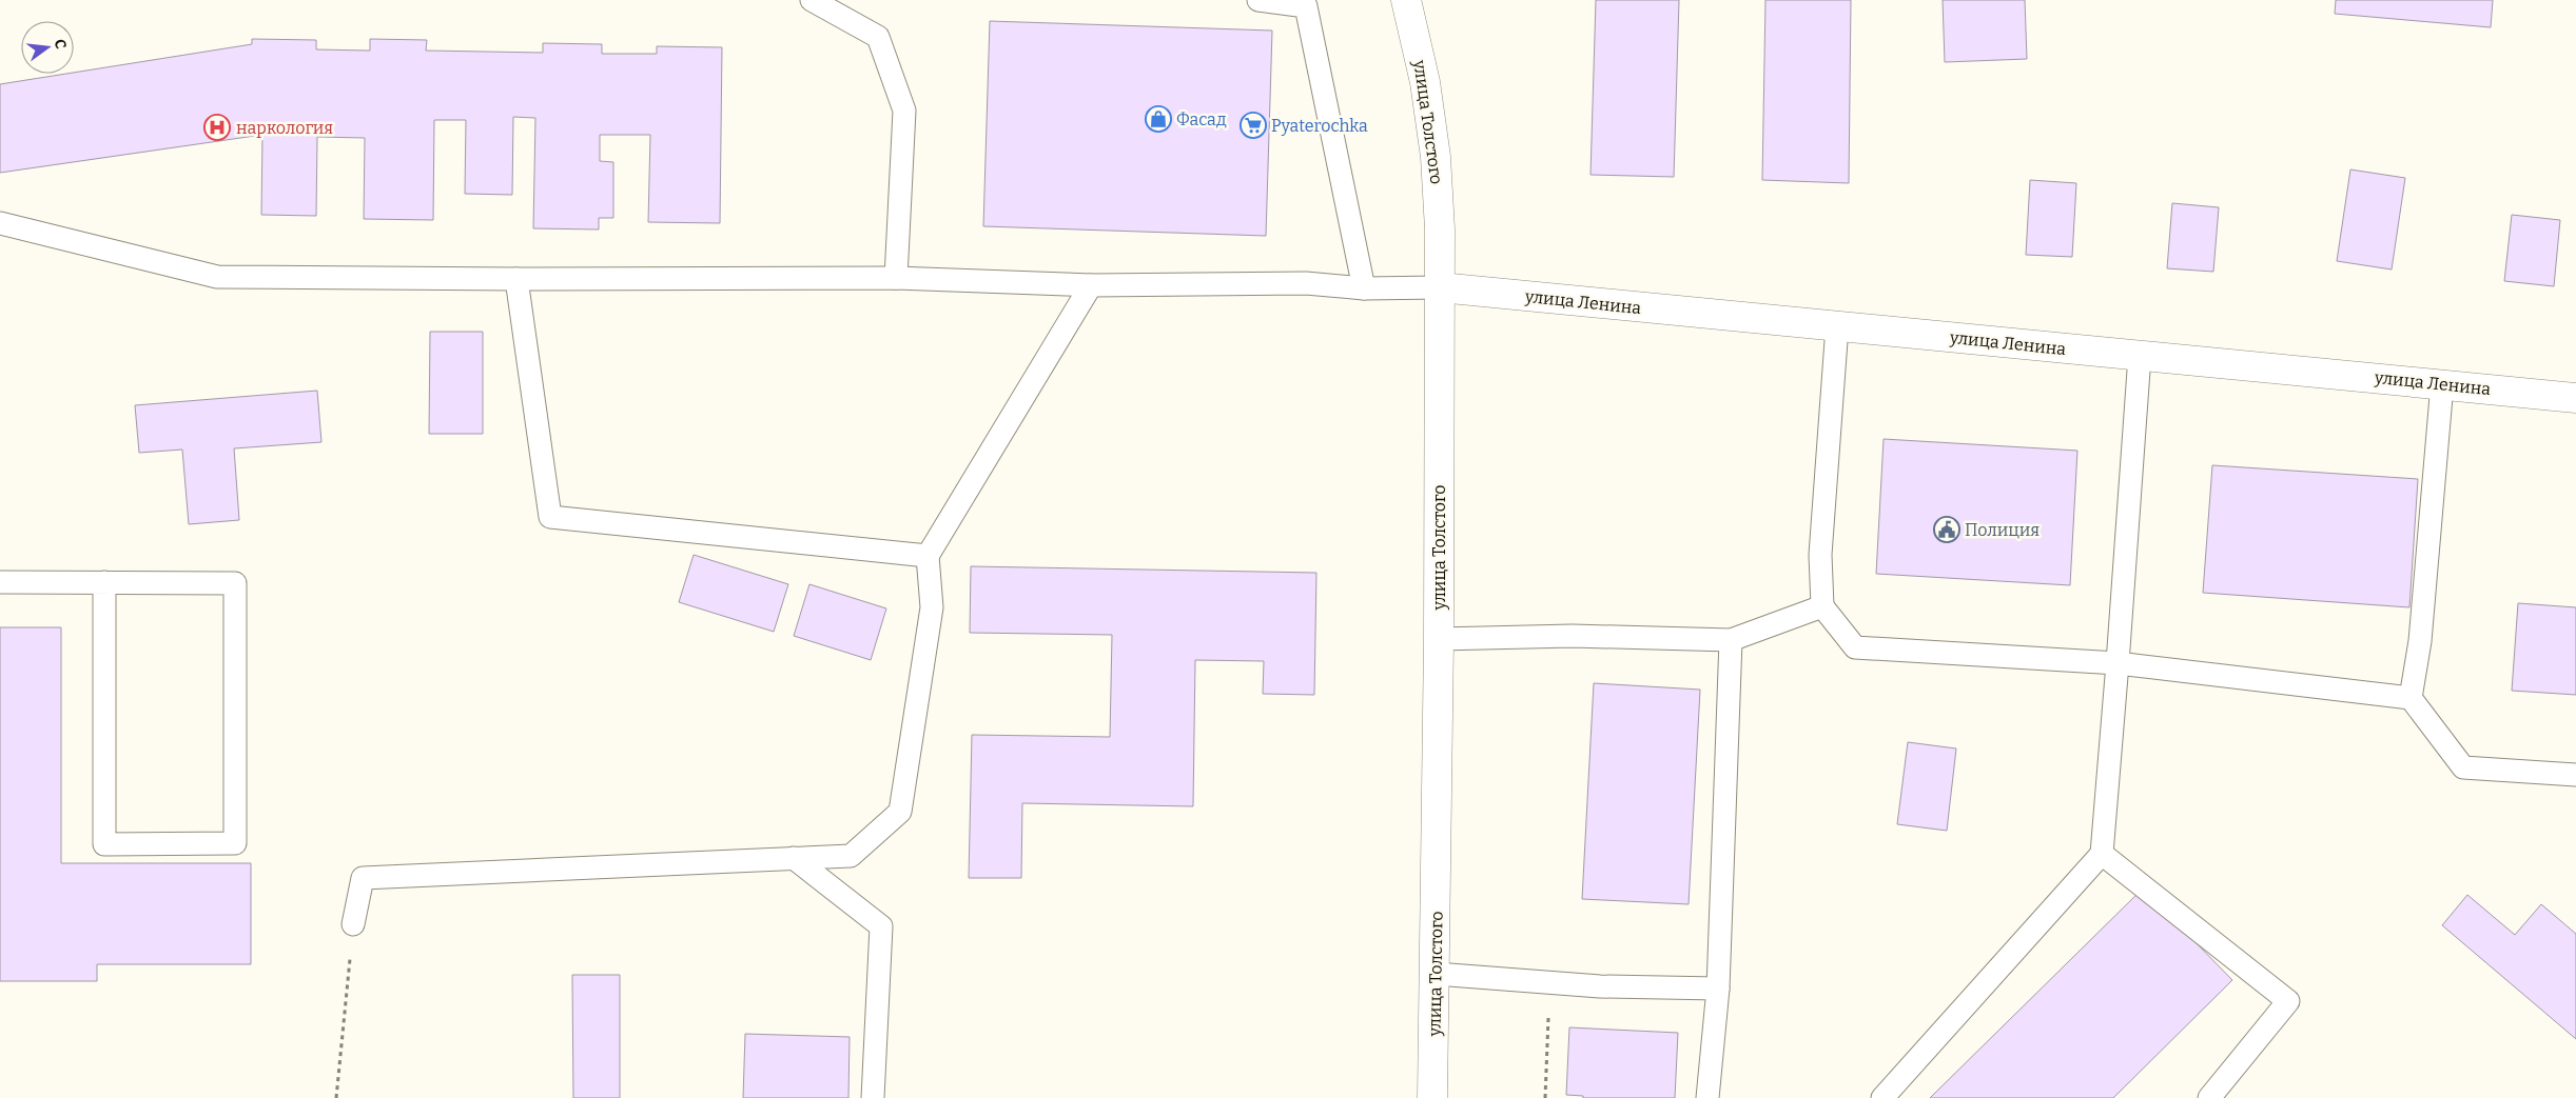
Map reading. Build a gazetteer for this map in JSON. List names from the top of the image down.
{
  "streets": {
    "street": ["улица Толстого", "улица Ленина"]
  },
  "crossings": [
    ["улица Толстого", "улица Ленина"]
  ],
  "places": {
    "shop": ["Фасад"],
    "supermarket": ["Pyaterochka"],
    "hospital": ["наркология"],
    "public building": ["Полиция"]
  },
  "north": "right"
}
